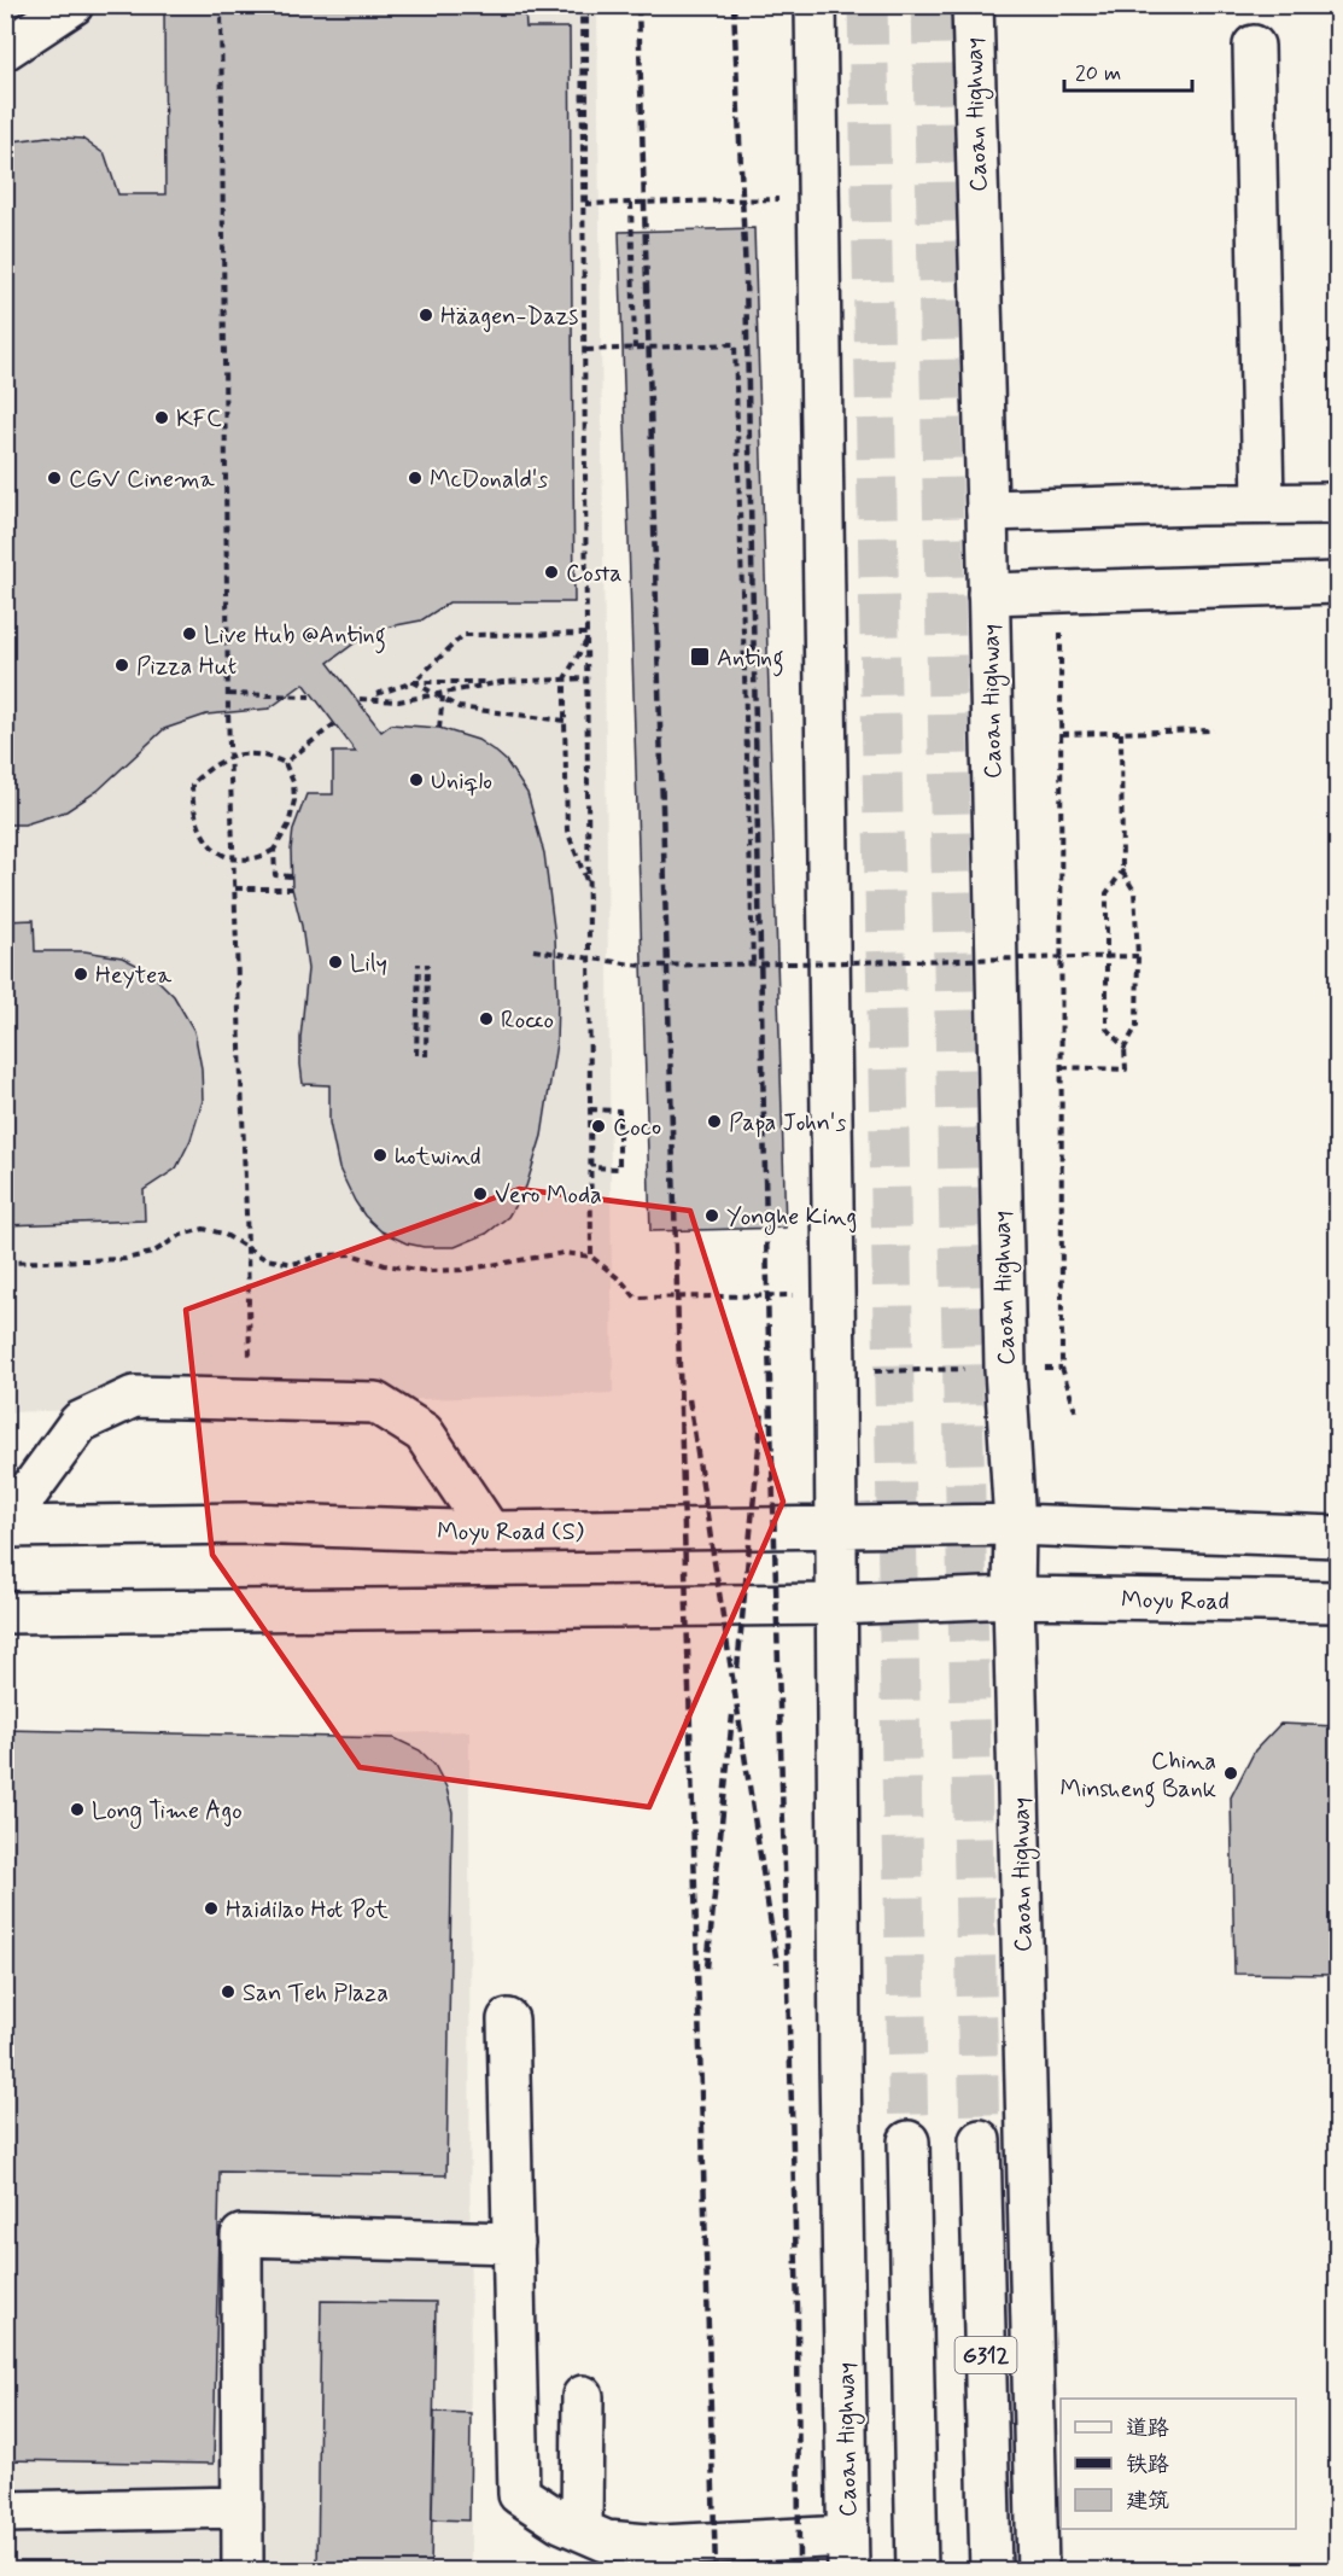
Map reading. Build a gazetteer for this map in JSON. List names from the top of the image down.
{
  "streets": {
    "main road": [
      "Caoan Highway",
      "Moyu Road (S)",
      "Moyu Road",
      "G312"
    ]
  },
  "crossings": [
    ["Caoan Highway", "Moyu Road (S)"],
    ["Caoan Highway", "Moyu Road"]
  ],
  "places": {
    "other": [
      "Häagen-Dazs",
      "KFC",
      "CGV Cinema",
      "McDonald's",
      "Costa",
      "Live Hub @Anting",
      "Pizza Hut",
      "Uniqlo",
      "Lily",
      "Heytea",
      "Rocco",
      "Papa John's",
      "Coco",
      "hotwind",
      "Vero Moda",
      "Yonghe King",
      "China Minsheng Bank",
      "Long Time Ago",
      "Haidilao Hot Pot",
      "San Teh Plaza"
    ],
    "transit": ["Anting"]
  },
  "legend": ["道路", "铁路", "建筑"],
  "scale_bar": "20 m"
}
